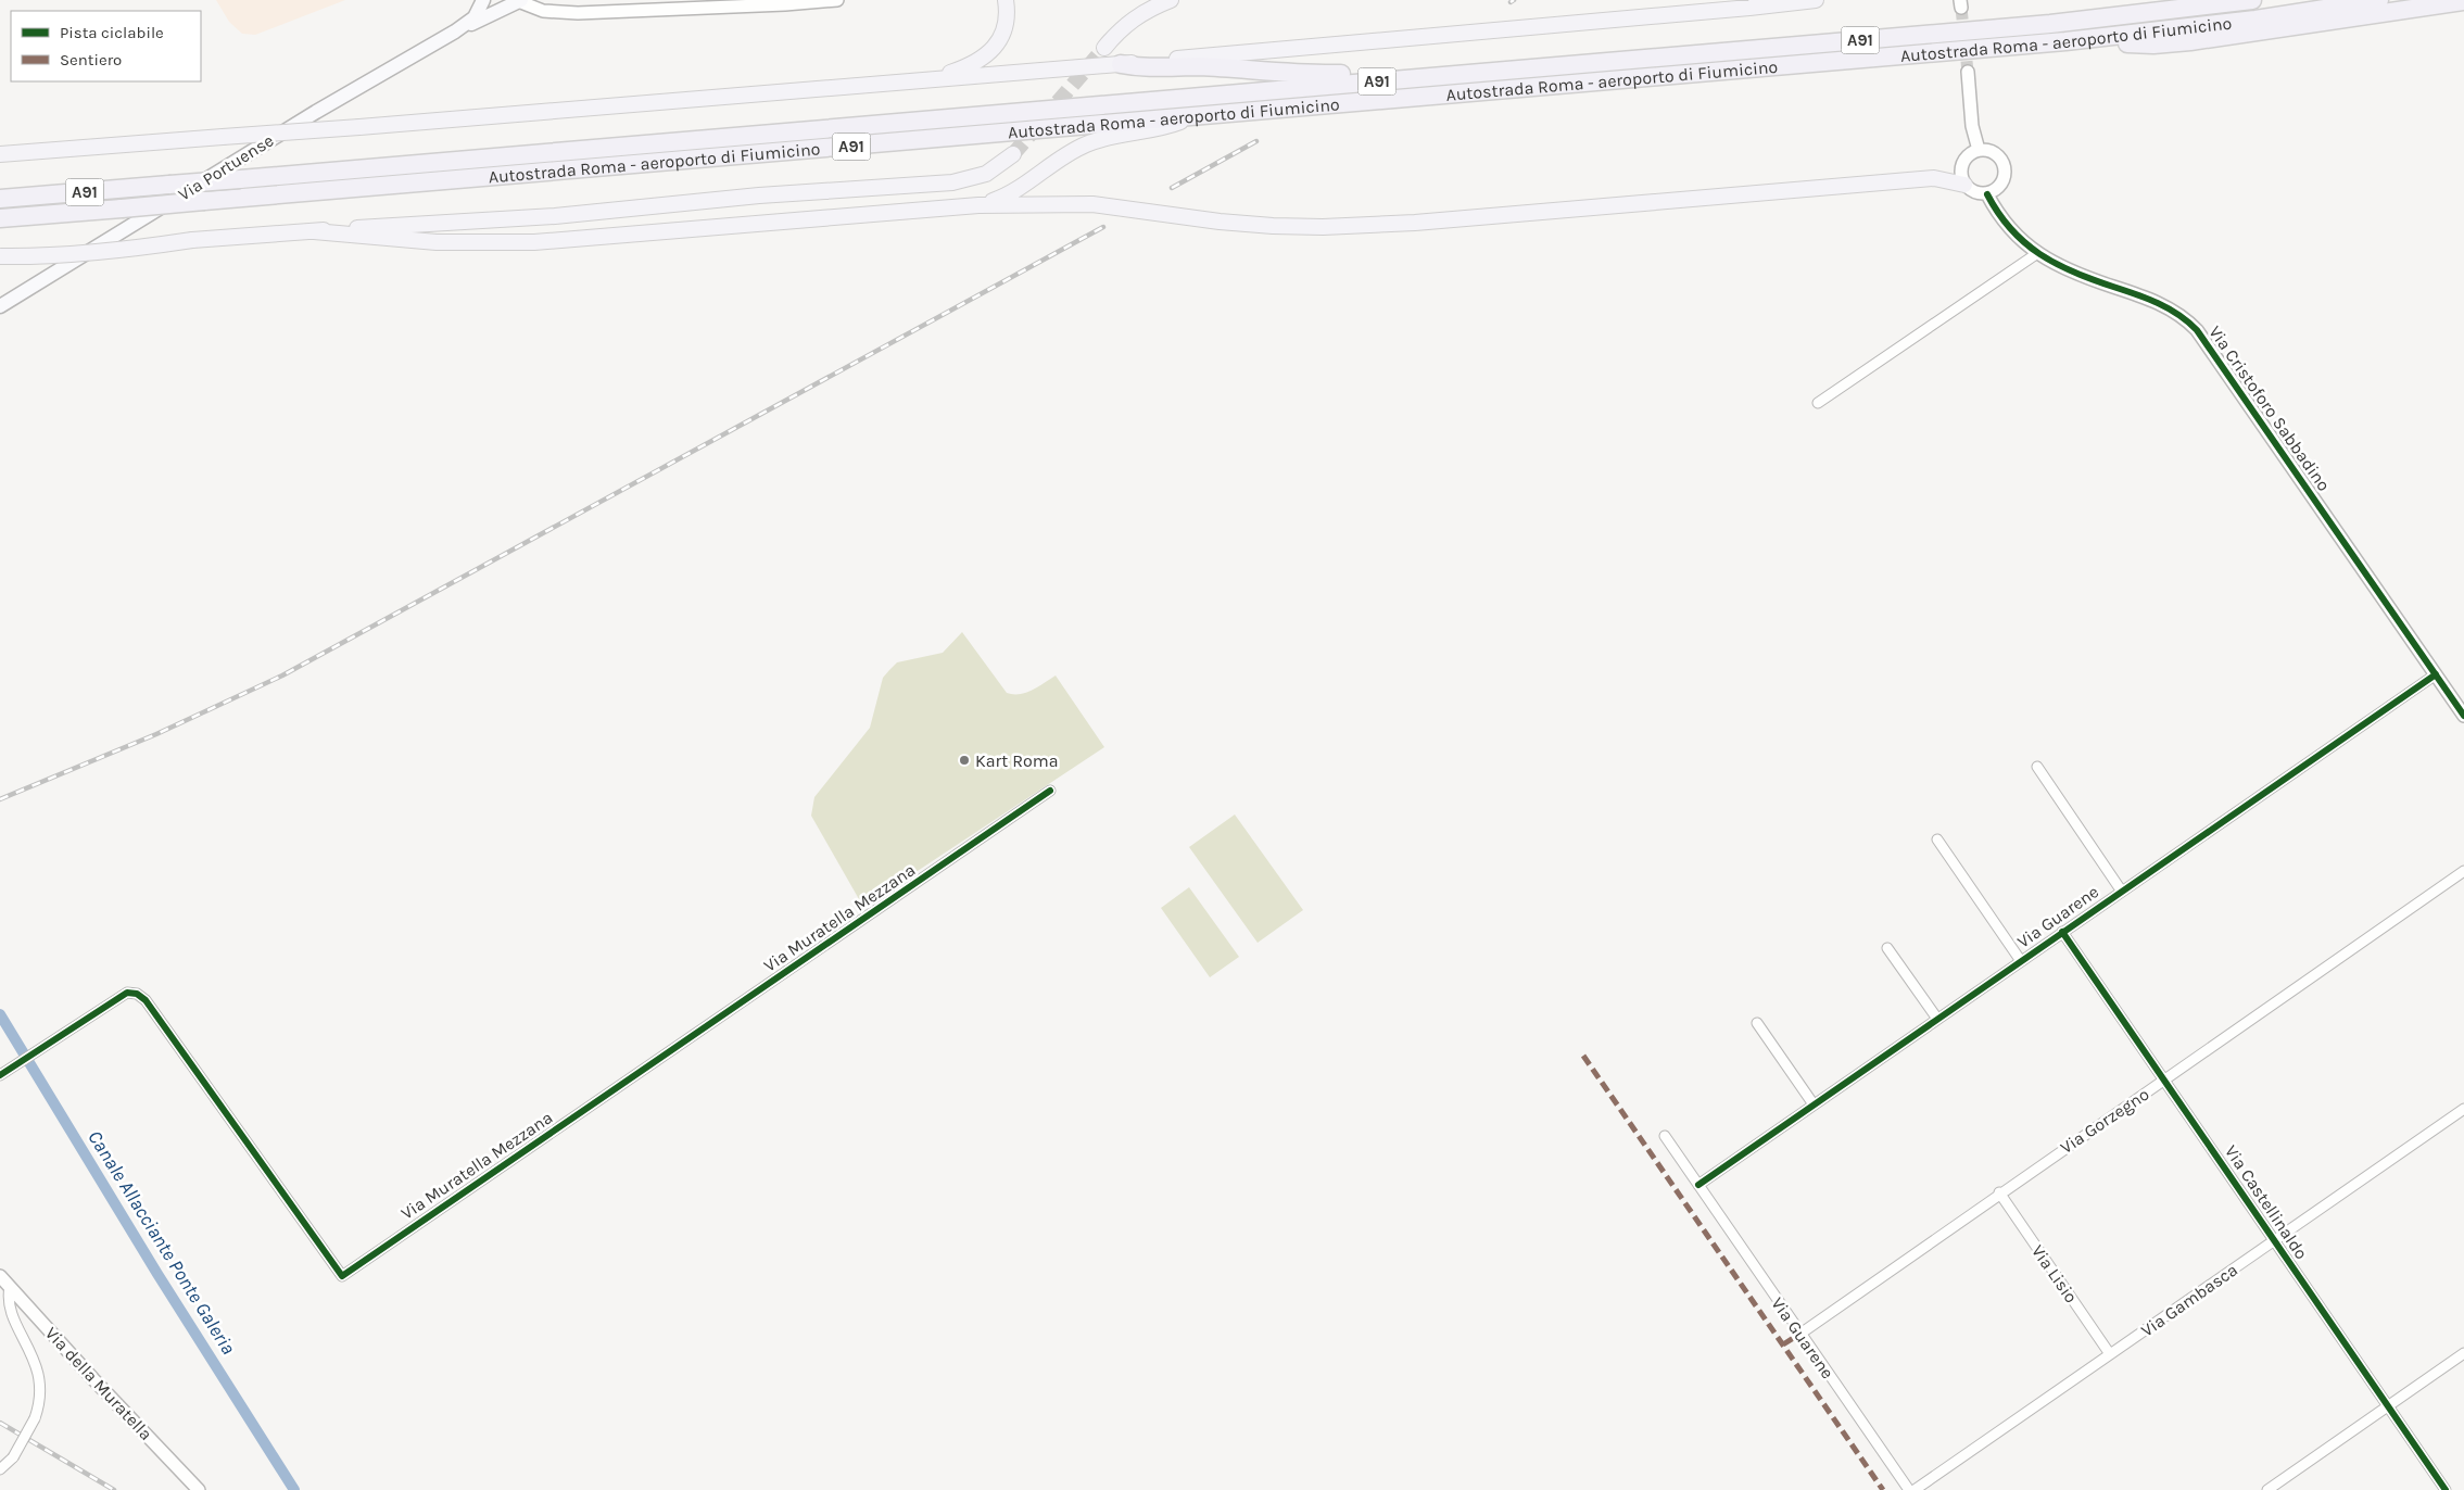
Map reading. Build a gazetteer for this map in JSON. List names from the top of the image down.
{
  "streets": {
    "highway": ["Autostrada Roma - aeroporto di Fiumicino", "A91"],
    "main road": ["Via Portuense"],
    "street": [
      "Via Cristoforo Sabbadino",
      "Via Guarene",
      "Via Muratella Mezzana",
      "Via Gorzegno",
      "Via Castellinaldo",
      "Via Lisio",
      "Via Gambasca",
      "Via della Muratella"
    ]
  },
  "crossings": [
    ["Via Cristoforo Sabbadino", "Via Guarene"],
    ["Via Guarene", "Via Gorzegno"],
    ["Via Guarene", "Via Castellinaldo"],
    ["Via Gorzegno", "Via Castellinaldo"],
    ["Via Gorzegno", "Via Lisio"],
    ["Via Castellinaldo", "Via Gambasca"],
    ["Via Lisio", "Via Gambasca"]
  ],
  "water": ["Canale Allacciante Ponte Galeria"],
  "places": ["Kart Roma"],
  "legend": ["Pista ciclabile", "Sentiero"]
}
